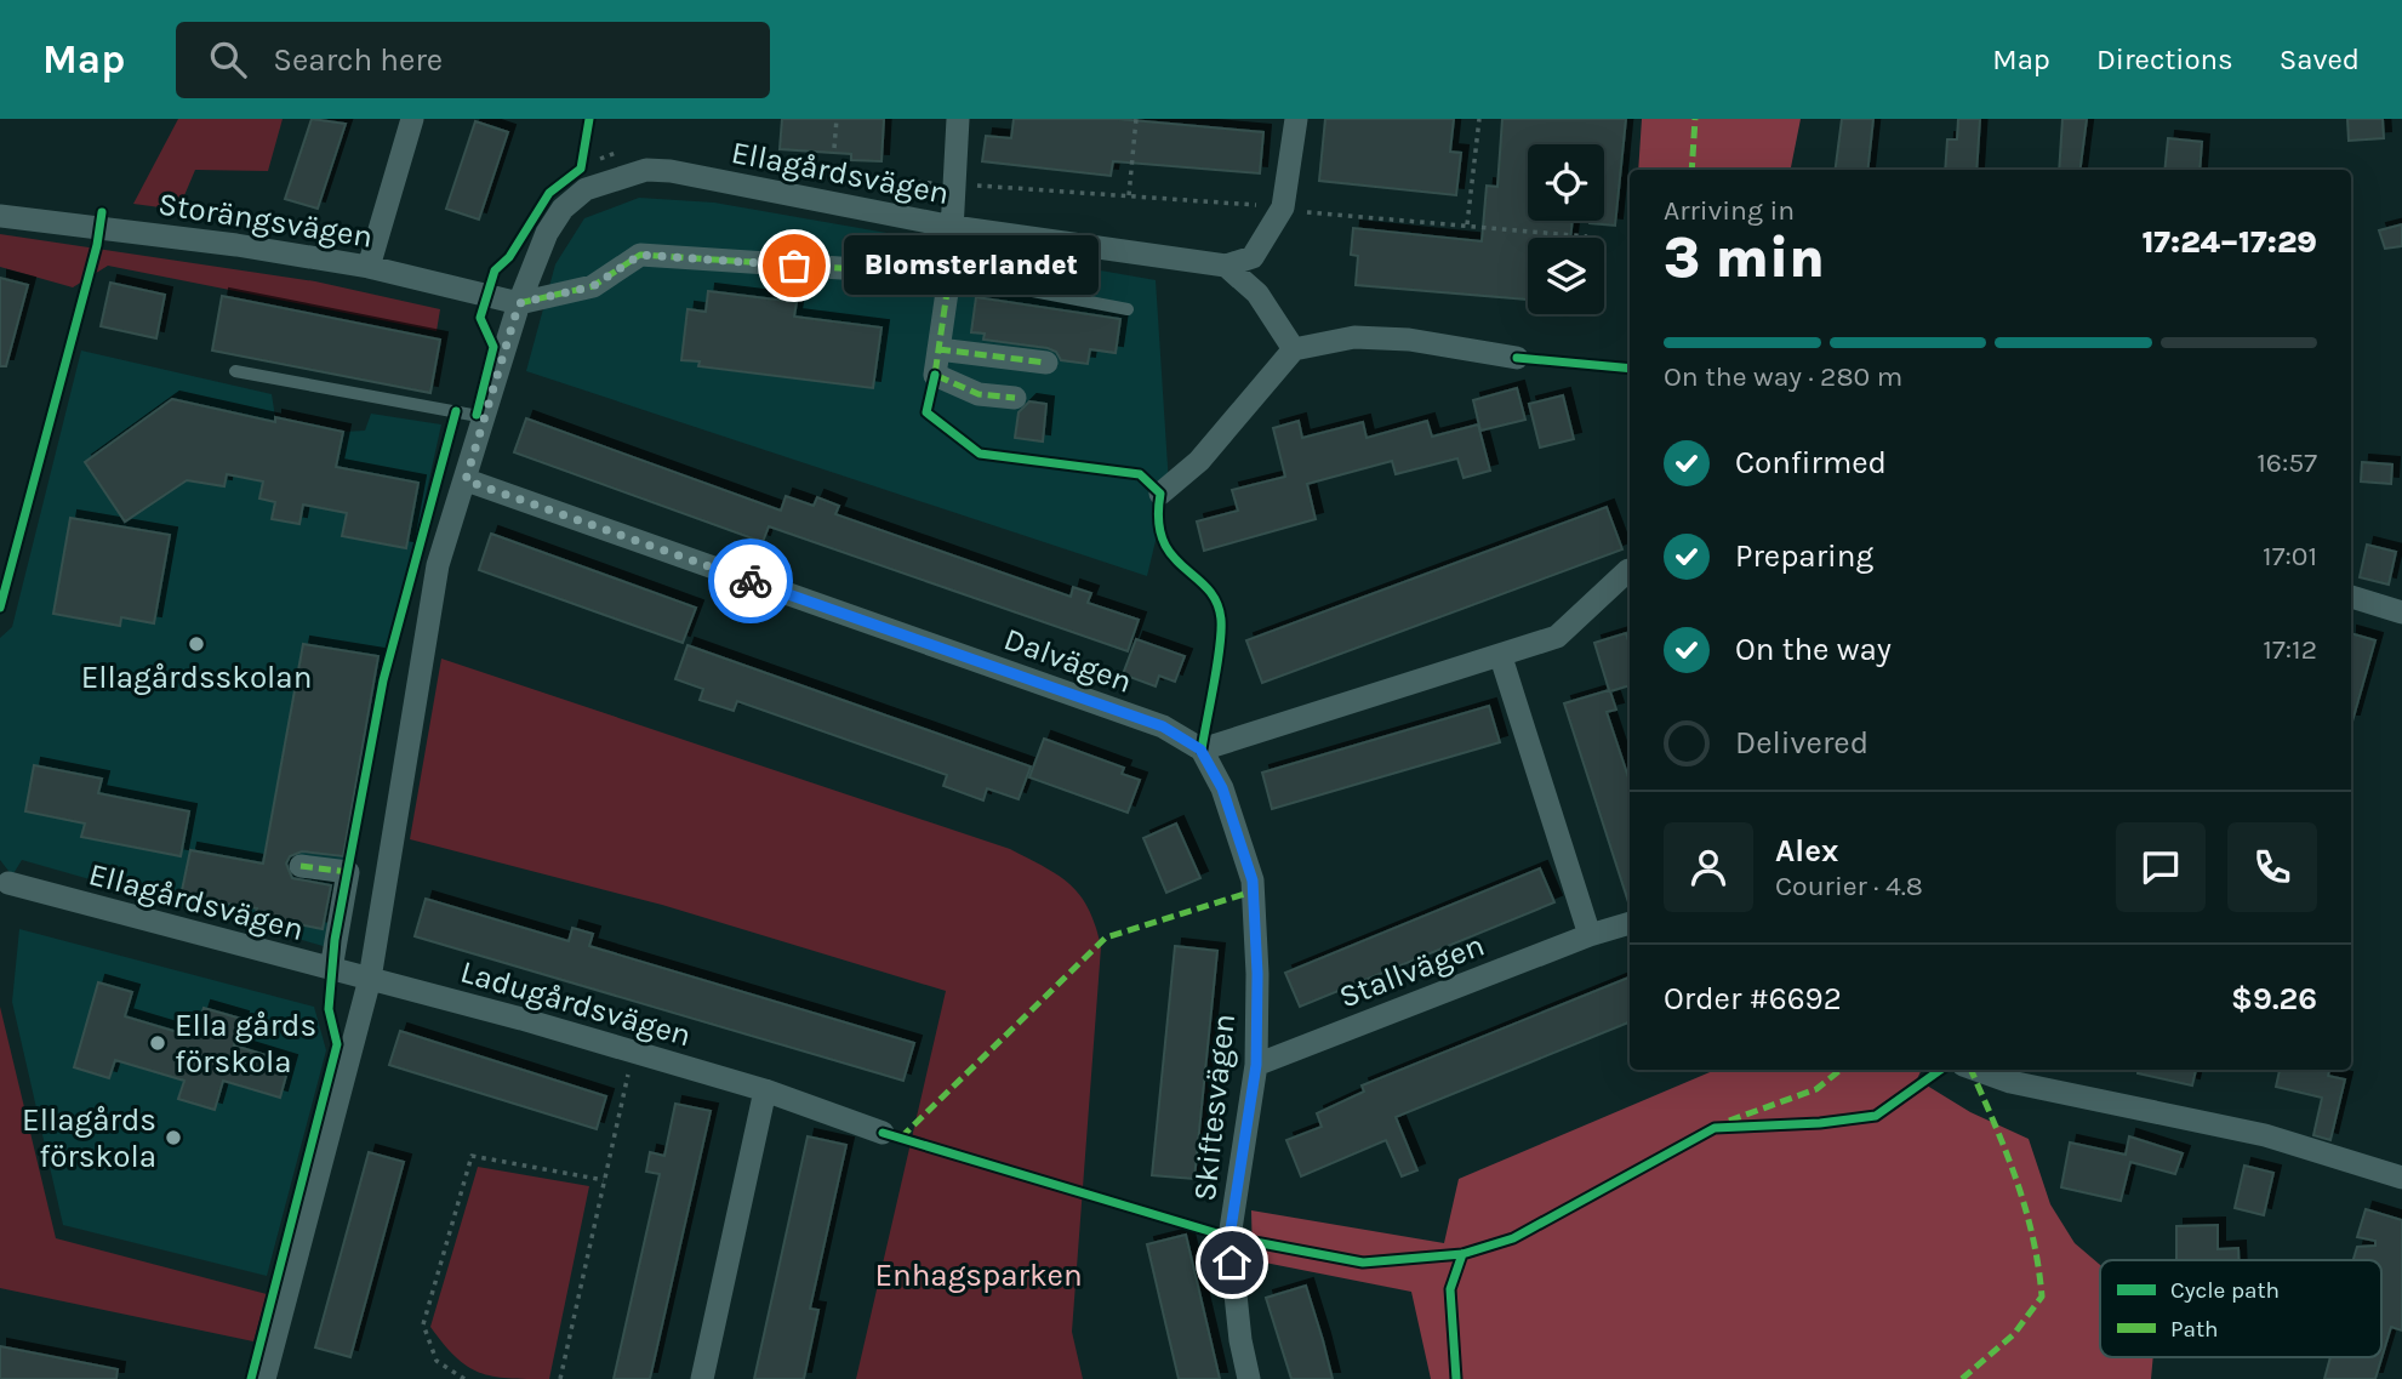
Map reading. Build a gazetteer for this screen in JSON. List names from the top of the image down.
{
  "streets": {
    "street": [
      "Ellagårdsvägen",
      "Storängsvägen",
      "Dalvägen",
      "Stallvägen",
      "Ladugårdsvägen",
      "Skiftesvägen"
    ]
  },
  "crossings": [
    ["Ellagårdsvägen", "Storängsvägen"],
    ["Ellagårdsvägen", "Dalvägen"],
    ["Ellagårdsvägen", "Ladugårdsvägen"],
    ["Dalvägen", "Skiftesvägen"],
    ["Stallvägen", "Skiftesvägen"]
  ],
  "parks": ["Enhagsparken"],
  "places": [
    "Blomsterlandet",
    "Ellagårdsskolan",
    "Ella gårds förskola",
    "Ellagårds förskola"
  ],
  "legend": ["Cycle path", "Path"],
  "page": {
    "header": "Map",
    "search": "Search here",
    "nav": ["Map", "Directions", "Saved"],
    "heading": ["3 min", "Arriving in", "17:24–17:29"],
    "panel": [
      "Alex",
      "Courier · 4.8",
      "Order #6692",
      "$9.26"
    ],
    "bubble": "Blomsterlandet",
    "bar": "On the way · 280 m",
    "list": [
      ["Confirmed", "16:57"],
      ["Preparing", "17:01"],
      ["On the way", "17:12"],
      "Delivered"
    ]
  }
}
